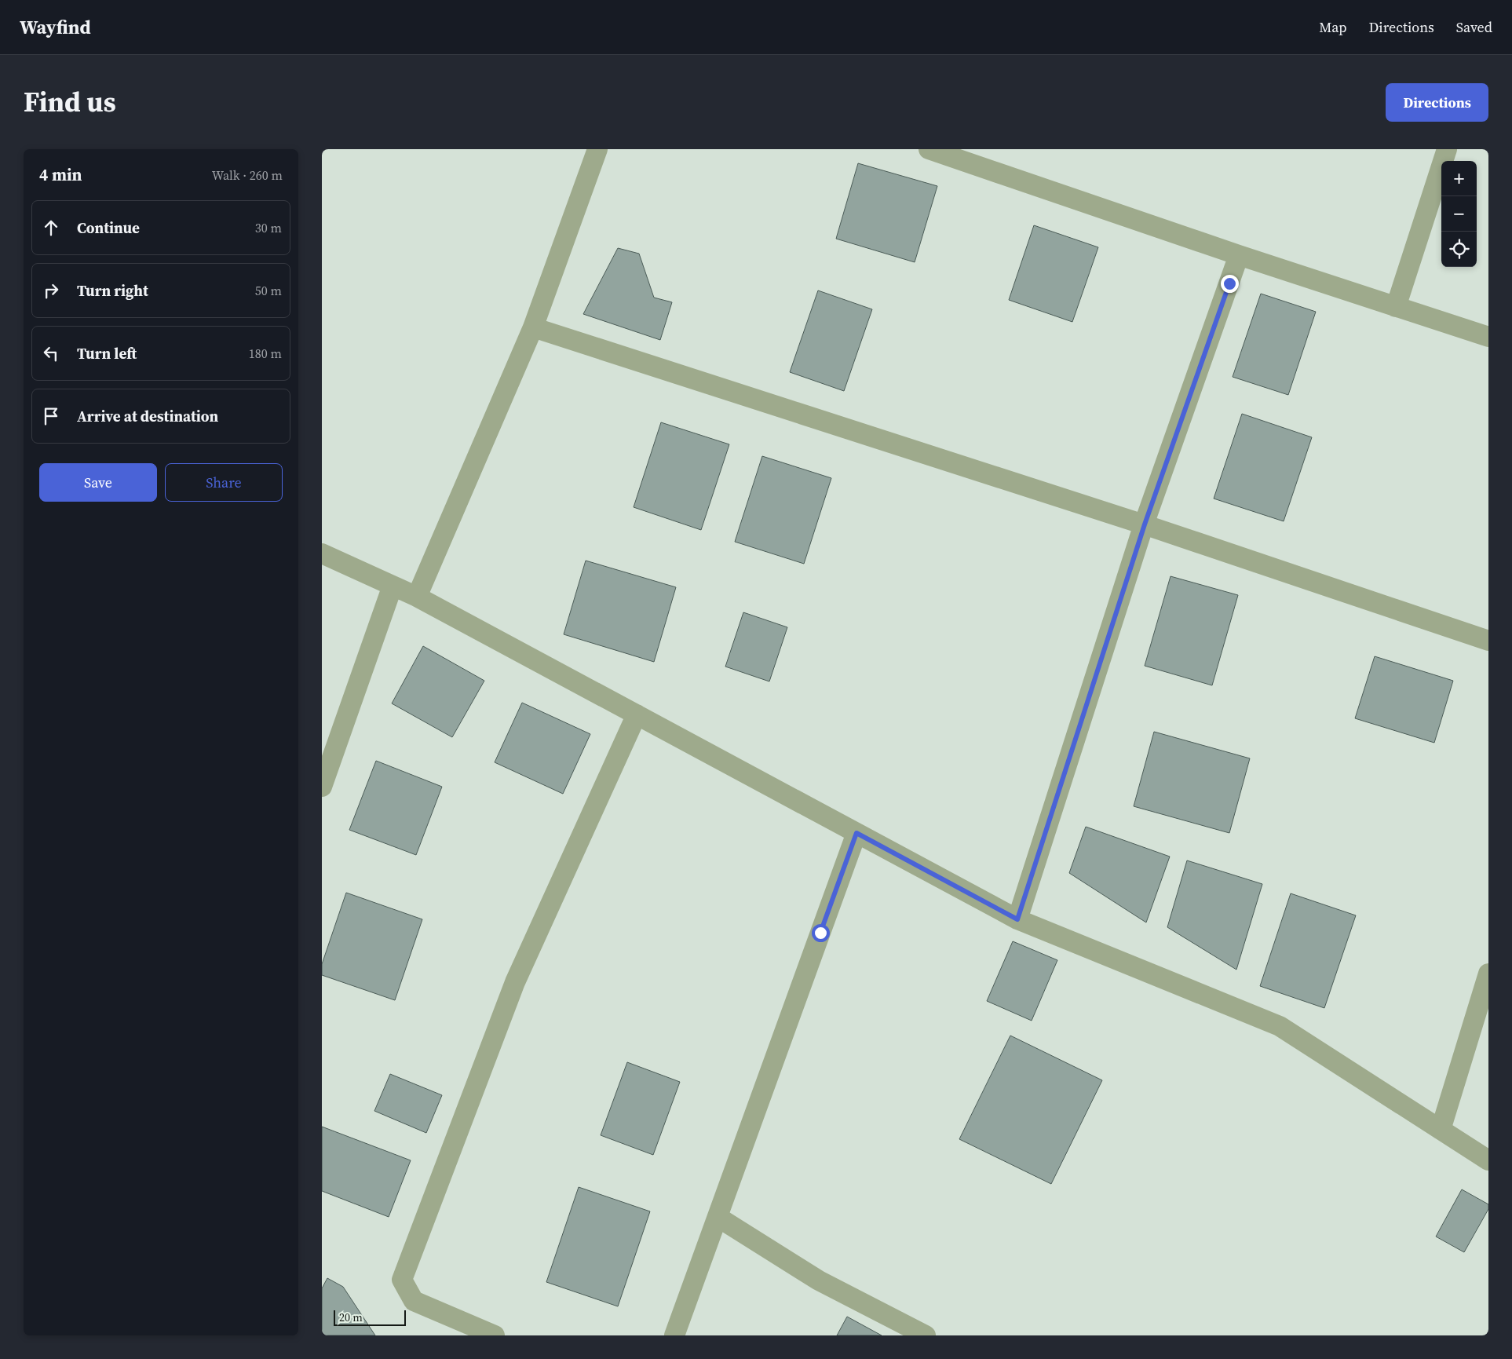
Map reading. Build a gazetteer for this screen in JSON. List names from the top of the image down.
{
  "scale_bar": "20 m",
  "page": {
    "header": "Wayfind",
    "nav": ["Map", "Directions", "Saved"],
    "title": "Find us",
    "buttons": [
      "Directions",
      ["Save", "Share"]
    ],
    "heading": ["4 min", "Walk · 260 m"],
    "map_buttons": ["+", "−"],
    "list": [
      ["Continue", "30 m"],
      ["Turn right", "50 m"],
      ["Turn left", "180 m"],
      "Arrive at destination"
    ],
    "scale": "20 m"
  }
}
